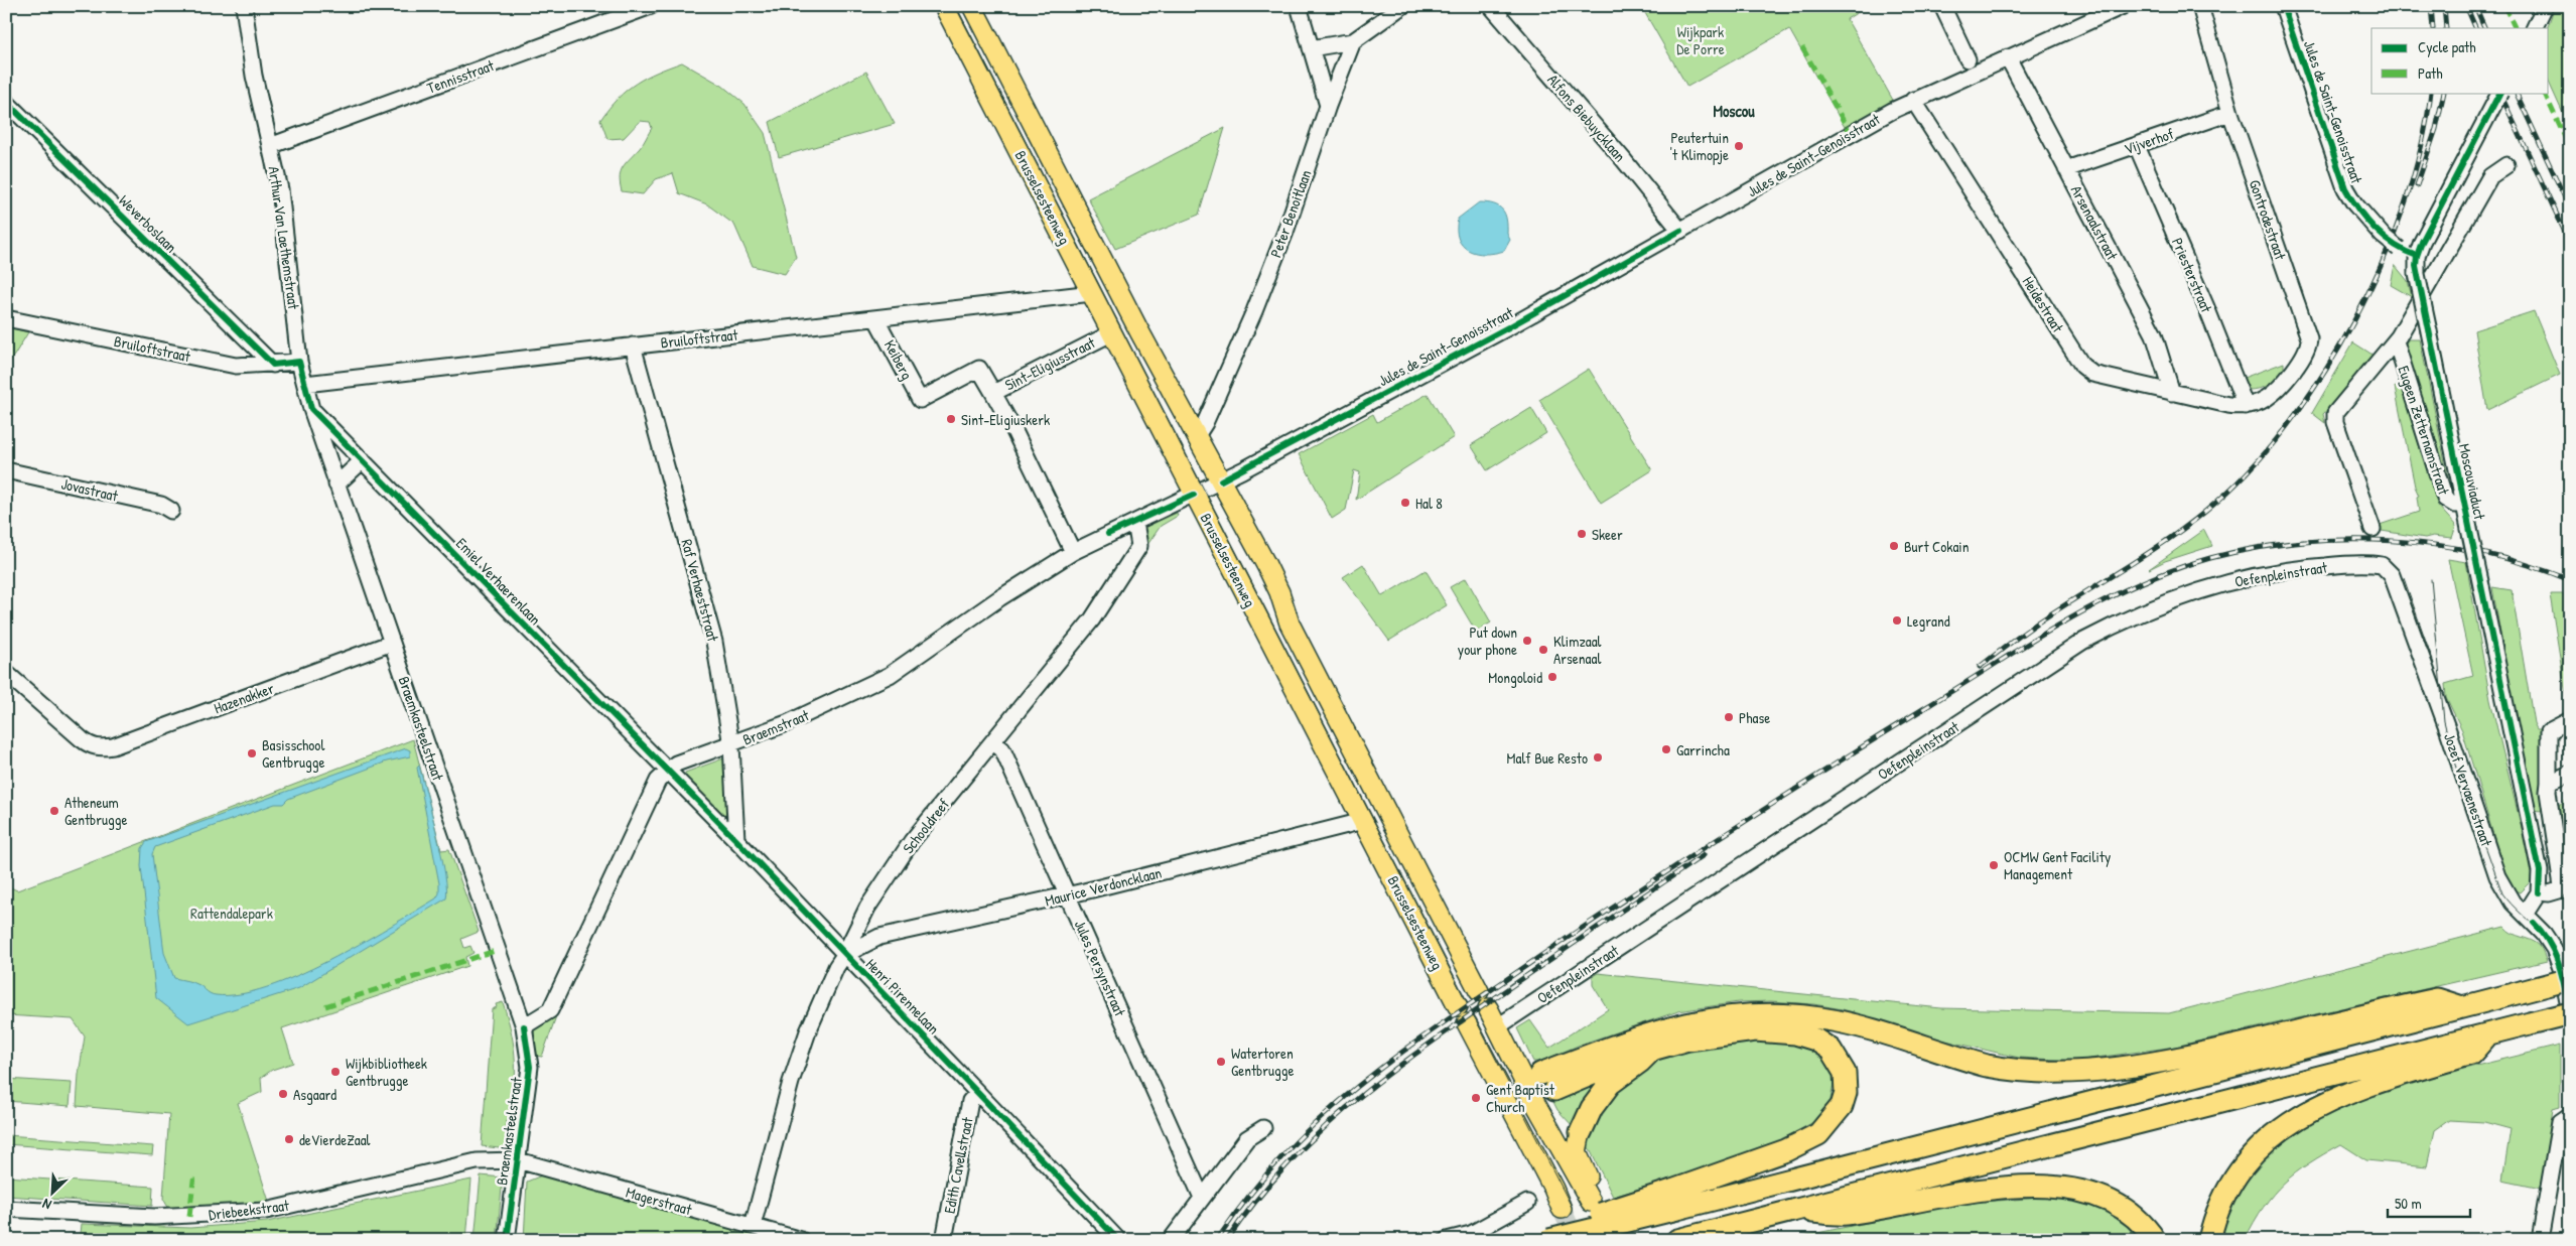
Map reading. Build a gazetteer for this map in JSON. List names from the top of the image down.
{
  "streets": {
    "main road": ["Brusselsesteenweg"],
    "street": [
      "Tennisstraat",
      "Jules de Saint-Genoisstraat",
      "Alfons Biebuycklaan",
      "Vijverhof",
      "Peter Benoitlaan",
      "Gontrodestraat",
      "Arsenaalstraat",
      "Weverboslaan",
      "Arthur Van Laethemstraat",
      "Priesterstraat",
      "Heidestraat",
      "Bruiloftstraat",
      "Keiberg",
      "Sint-Eligiusstraat",
      "Eugeen Zetternamstraat",
      "Moscouviaduct",
      "Jovastraat",
      "Oefenpleinstraat",
      "Emiel Verhaerenlaan",
      "Raf Verhaeststraat",
      "Hazenakker",
      "Braemstraat",
      "Braemkasteelstraat",
      "Jozef Vervaenestraat",
      "Schooldreef",
      "Maurice Verdoncklaan",
      "Jules Persynstraat",
      "Henri Pirennelaan",
      "Edith Cavellstraat",
      "Magerstraat",
      "Driebeekstraat"
    ]
  },
  "crossings": [
    ["Tennisstraat", "Arthur Van Laethemstraat"],
    ["Jules de Saint-Genoisstraat", "Alfons Biebuycklaan"],
    ["Jules de Saint-Genoisstraat", "Brusselsesteenweg"],
    ["Jules de Saint-Genoisstraat", "Arsenaalstraat"],
    ["Jules de Saint-Genoisstraat", "Heidestraat"],
    ["Jules de Saint-Genoisstraat", "Moscouviaduct"],
    ["Vijverhof", "Gontrodestraat"],
    ["Vijverhof", "Arsenaalstraat"],
    ["Vijverhof", "Priesterstraat"],
    ["Brusselsesteenweg", "Peter Benoitlaan"],
    ["Brusselsesteenweg", "Bruiloftstraat"],
    ["Brusselsesteenweg", "Sint-Eligiusstraat"],
    ["Brusselsesteenweg", "Maurice Verdoncklaan"],
    ["Gontrodestraat", "Priesterstraat"],
    ["Gontrodestraat", "Heidestraat"],
    ["Arsenaalstraat", "Heidestraat"],
    ["Weverboslaan", "Bruiloftstraat"],
    ["Arthur Van Laethemstraat", "Bruiloftstraat"],
    ["Arthur Van Laethemstraat", "Emiel Verhaerenlaan"],
    ["Arthur Van Laethemstraat", "Braemkasteelstraat"],
    ["Priesterstraat", "Heidestraat"],
    ["Bruiloftstraat", "Keiberg"],
    ["Bruiloftstraat", "Raf Verhaeststraat"],
    ["Keiberg", "Sint-Eligiusstraat"],
    ["Eugeen Zetternamstraat", "Moscouviaduct"],
    ["Oefenpleinstraat", "Jozef Vervaenestraat"],
    ["Emiel Verhaerenlaan", "Braemstraat"],
    ["Emiel Verhaerenlaan", "Braemkasteelstraat"],
    ["Emiel Verhaerenlaan", "Henri Pirennelaan"],
    ["Raf Verhaeststraat", "Braemstraat"],
    ["Raf Verhaeststraat", "Henri Pirennelaan"],
    ["Hazenakker", "Braemkasteelstraat"],
    ["Braemstraat", "Braemkasteelstraat"],
    ["Braemstraat", "Schooldreef"],
    ["Braemstraat", "Henri Pirennelaan"],
    ["Braemkasteelstraat", "Magerstraat"],
    ["Braemkasteelstraat", "Driebeekstraat"],
    ["Schooldreef", "Maurice Verdoncklaan"],
    ["Schooldreef", "Jules Persynstraat"],
    ["Schooldreef", "Henri Pirennelaan"],
    ["Schooldreef", "Magerstraat"],
    ["Maurice Verdoncklaan", "Jules Persynstraat"],
    ["Maurice Verdoncklaan", "Henri Pirennelaan"],
    ["Henri Pirennelaan", "Edith Cavellstraat"],
    ["Magerstraat", "Driebeekstraat"]
  ],
  "districts": ["Moscou"],
  "parks": ["Wijkpark De Porre", "Rattendalepark"],
  "places": [
    "Peutertuin 't Klimopje",
    "Sint-Eligiuskerk",
    "Hal 8",
    "Skeer",
    "Burt Cokain",
    "Legrand",
    "Put down your phone",
    "Klimzaal Arsenaal",
    "Mongoloid",
    "Phase",
    "Garrincha",
    "Basisschool Gentbrugge",
    "Malf Bue Resto",
    "Atheneum Gentbrugge",
    "OCMW Gent Facility Management",
    "Watertoren Gentbrugge",
    "Wijkbibliotheek Gentbrugge",
    "Asgaard",
    "Gent Baptist Church",
    "deVierdeZaal"
  ],
  "legend": ["Cycle path", "Path"],
  "scale_bar": "50 m",
  "north": "bottom left"
}
